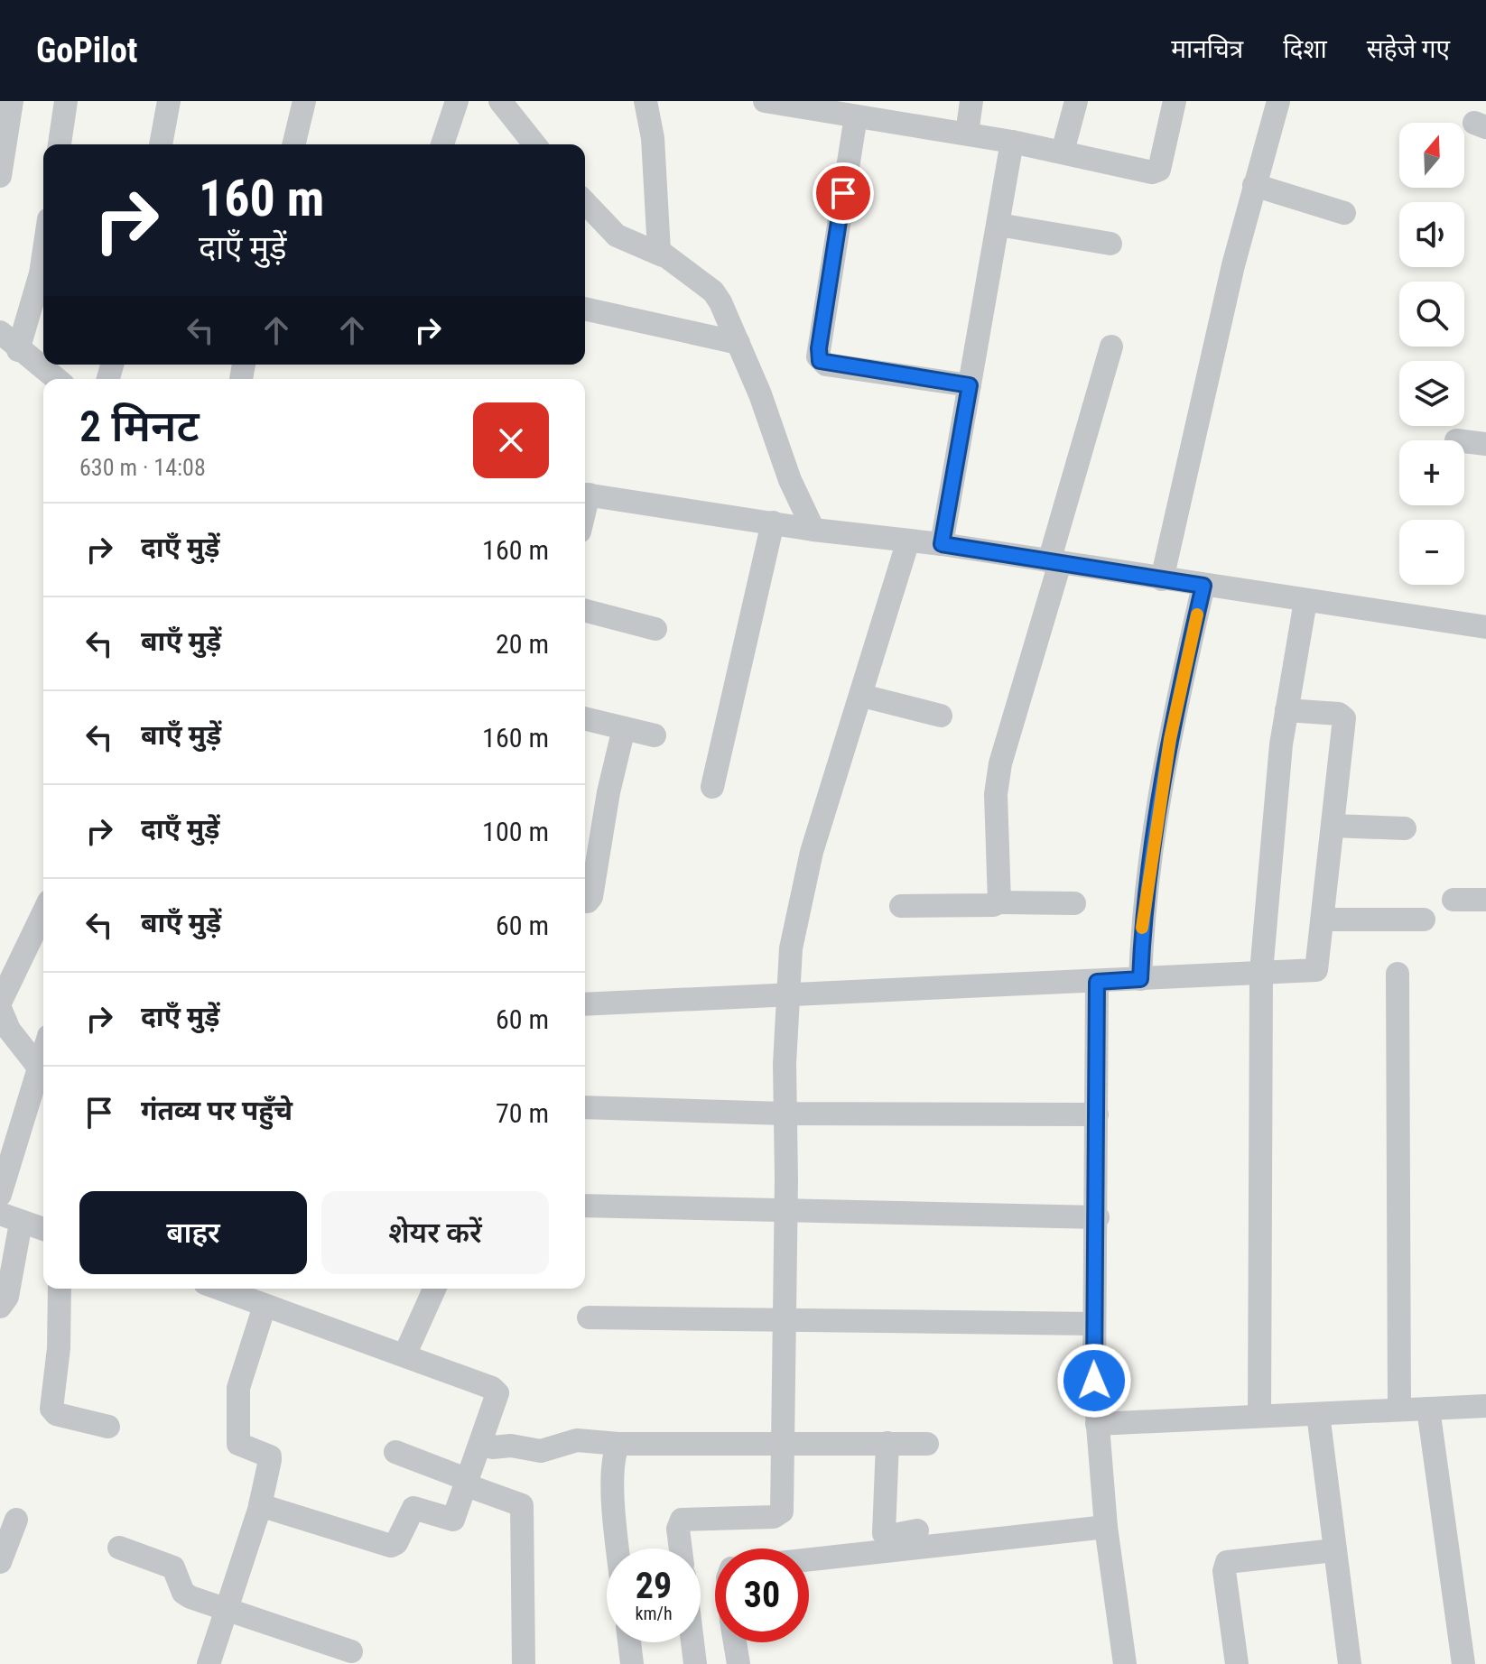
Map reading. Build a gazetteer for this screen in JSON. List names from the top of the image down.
{
  "north": "top",
  "page": {
    "header": "GoPilot",
    "nav": ["मानचित्र", "दिशा", "सहेजे गए"],
    "map_buttons": ["+", "−"],
    "turn": ["160 m", "दाएँ मुड़ें"],
    "heading": ["2 मिनट", "630 m · 14:08"],
    "list": [
      {
        "name": "दाएँ मुड़ें",
        "value": "160 m"
      },
      {
        "name": "बाएँ मुड़ें",
        "value": "20 m"
      },
      {
        "name": "बाएँ मुड़ें",
        "value": "160 m"
      },
      {
        "name": "दाएँ मुड़ें",
        "value": "100 m"
      },
      {
        "name": "बाएँ मुड़ें",
        "value": "60 m"
      },
      {
        "name": "दाएँ मुड़ें",
        "value": "60 m"
      },
      {
        "name": "गंतव्य पर पहुँचे",
        "value": "70 m"
      }
    ],
    "buttons": ["बाहर", "शेयर करें"],
    "speed": "29 km/h",
    "limit": "30"
  }
}
